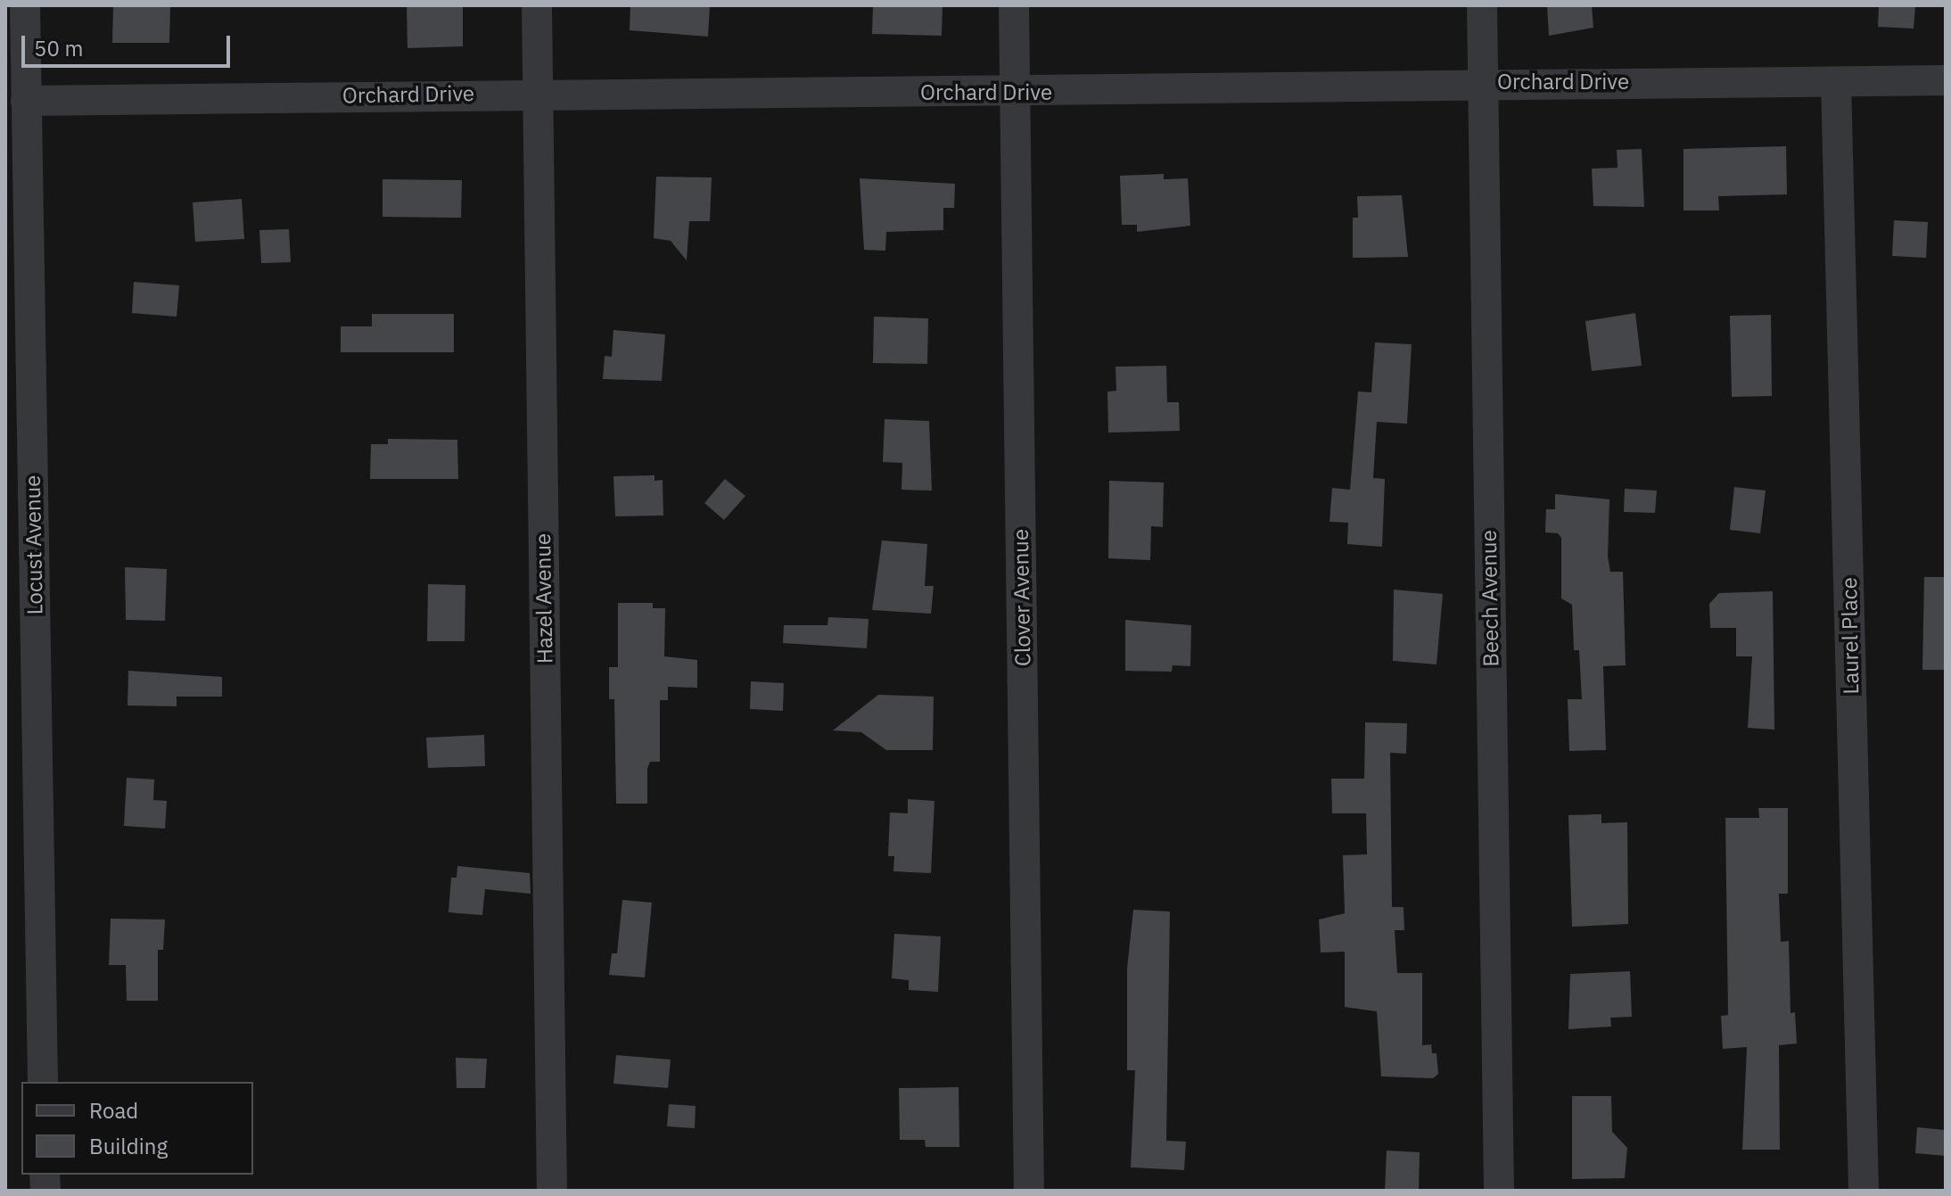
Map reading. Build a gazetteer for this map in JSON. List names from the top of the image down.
{
  "streets": {
    "street": [
      "Orchard Drive",
      "Locust Avenue",
      "Clover Avenue",
      "Hazel Avenue",
      "Beech Avenue",
      "Laurel Place"
    ]
  },
  "crossings": [
    ["Orchard Drive", "Locust Avenue"],
    ["Orchard Drive", "Clover Avenue"],
    ["Orchard Drive", "Hazel Avenue"],
    ["Orchard Drive", "Beech Avenue"],
    ["Orchard Drive", "Laurel Place"]
  ],
  "legend": ["Road", "Building"],
  "scale_bar": "50 m"
}
